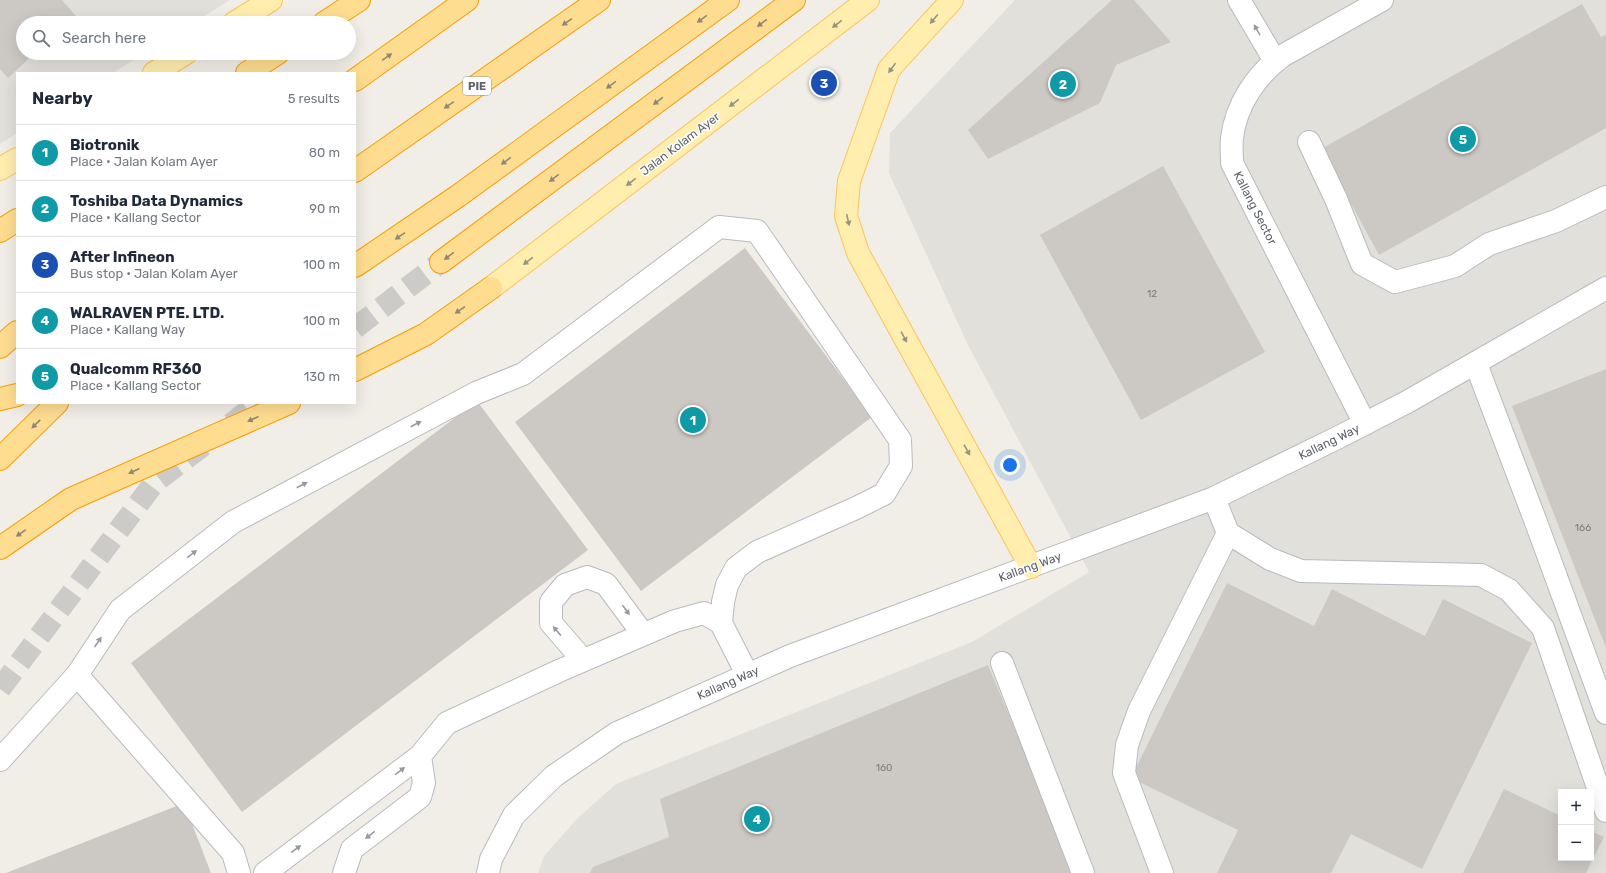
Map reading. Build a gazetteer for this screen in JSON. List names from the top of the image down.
{
  "streets": {
    "highway": ["PIE"],
    "main road": ["Jalan Kolam Ayer"],
    "street": ["Kallang Sector", "Kallang Way"]
  },
  "crossings": [
    ["Kallang Sector", "Kallang Way"]
  ],
  "one_way": ["Jalan Kolam Ayer"],
  "house_numbers": ["12", "166", "160"],
  "page": {
    "search": "Search here",
    "pins": [
      "3",
      "2",
      "5",
      "1",
      "4"
    ],
    "heading": ["Nearby", "5 results"],
    "list": [
      {
        "mark": "1",
        "name": "Biotronik",
        "note": "Place · Jalan Kolam Ayer",
        "value": "80 m"
      },
      {
        "mark": "2",
        "name": "Toshiba Data Dynamics",
        "note": "Place · Kallang Sector",
        "value": "90 m"
      },
      {
        "mark": "3",
        "name": "After Infineon",
        "note": "Bus stop · Jalan Kolam Ayer",
        "value": "100 m"
      },
      {
        "mark": "4",
        "name": "WALRAVEN PTE. LTD.",
        "note": "Place · Kallang Way",
        "value": "100 m"
      },
      {
        "mark": "5",
        "name": "Qualcomm RF360",
        "note": "Place · Kallang Sector",
        "value": "130 m"
      }
    ],
    "map_buttons": ["+", "−"]
  }
}
